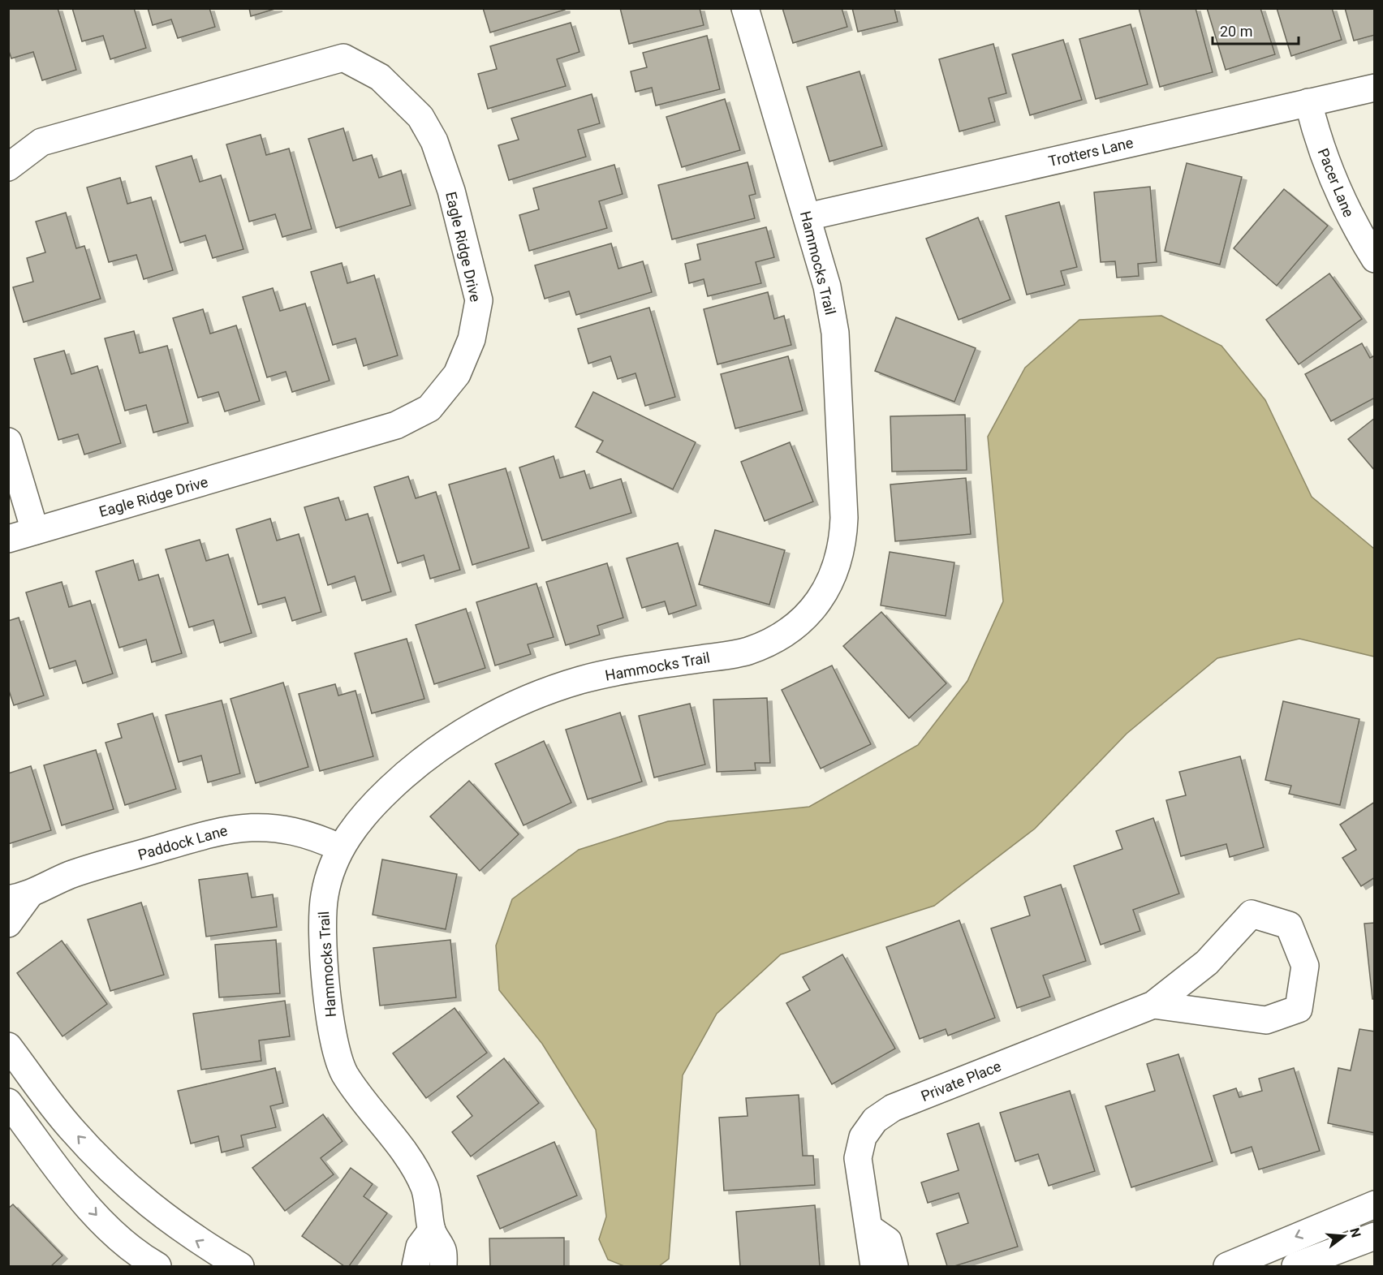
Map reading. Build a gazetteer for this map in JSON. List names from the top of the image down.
{
  "streets": {
    "street": [
      "Trotters Lane",
      "Pacer Lane",
      "Eagle Ridge Drive",
      "Hammocks Trail",
      "Paddock Lane",
      "Private Place"
    ]
  },
  "crossings": [
    ["Trotters Lane", "Pacer Lane"],
    ["Trotters Lane", "Hammocks Trail"],
    ["Hammocks Trail", "Paddock Lane"]
  ],
  "scale_bar": "20 m",
  "north": "right"
}
